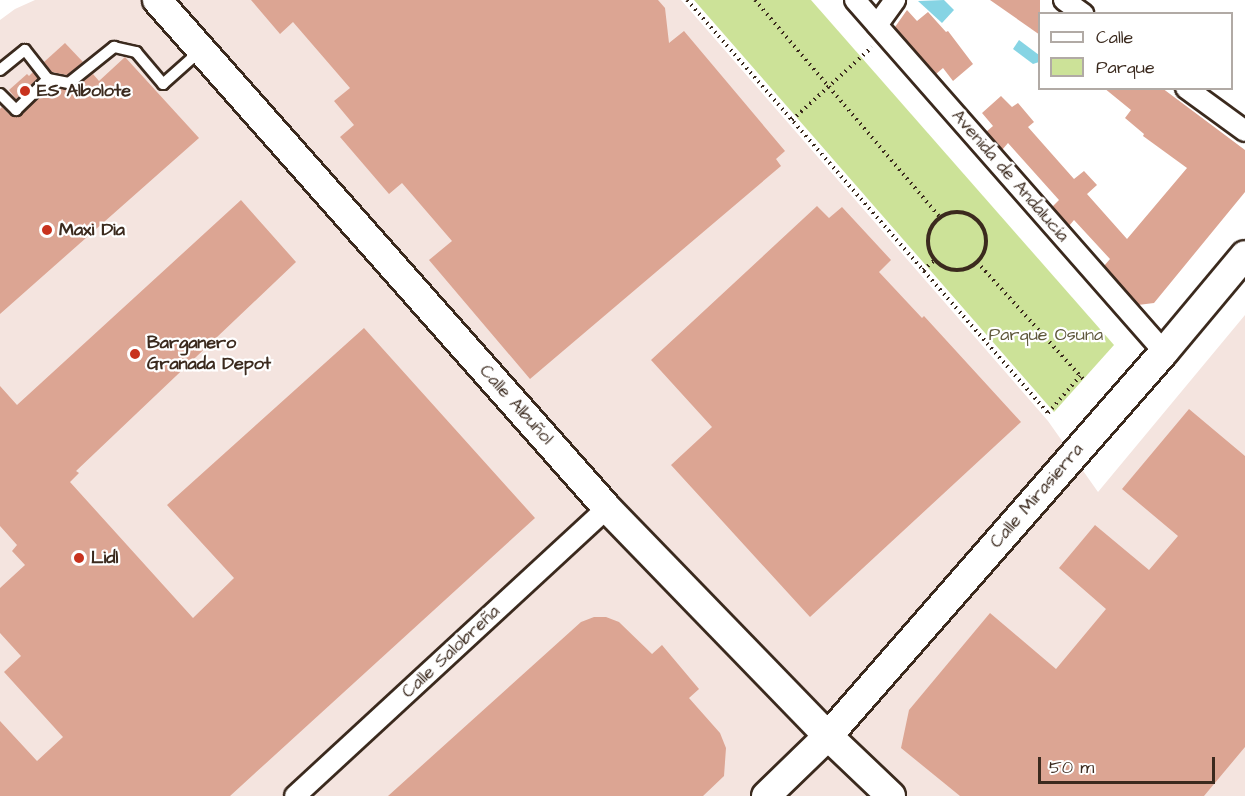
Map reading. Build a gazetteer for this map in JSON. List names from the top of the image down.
{
  "streets": {
    "street": [
      "Avenida de Andalucía",
      "Calle Albuñol",
      "Calle Mirasierra",
      "Calle Salobreña"
    ]
  },
  "crossings": [
    ["Avenida de Andalucía", "Calle Mirasierra"],
    ["Calle Albuñol", "Calle Mirasierra"],
    ["Calle Albuñol", "Calle Salobreña"]
  ],
  "parks": ["Parque Osuna"],
  "places": [
    "ES Albolote",
    "Maxi Dia",
    "Barganero Granada Depot",
    "Lidl"
  ],
  "legend": ["Calle", "Parque"],
  "scale_bar": "50 m"
}
